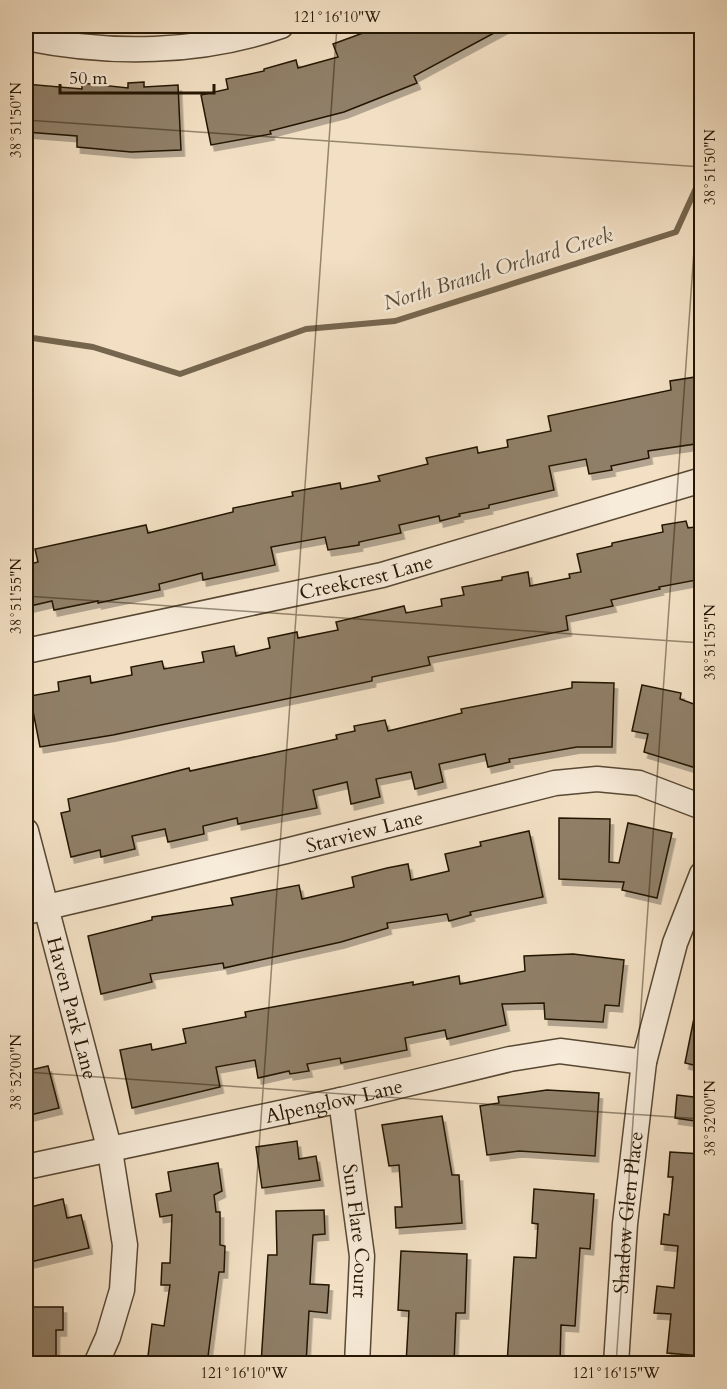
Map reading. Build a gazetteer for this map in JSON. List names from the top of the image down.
{
  "streets": {
    "street": [
      "Creekcrest Lane",
      "Starview Lane",
      "Haven Park Lane",
      "Alpenglow Lane",
      "Shadow Glen Place",
      "Sun Flare Court"
    ]
  },
  "crossings": [
    ["Starview Lane", "Haven Park Lane"],
    ["Haven Park Lane", "Alpenglow Lane"],
    ["Alpenglow Lane", "Shadow Glen Place"],
    ["Alpenglow Lane", "Sun Flare Court"]
  ],
  "water": ["North Branch Orchard Creek"],
  "scale_bar": "50 m",
  "coordinates": [
    "121°16'10\"W",
    "38°51'50\"N",
    "38°51'55\"N",
    "38°52'00\"N",
    "121°16'15\"W"
  ]
}
